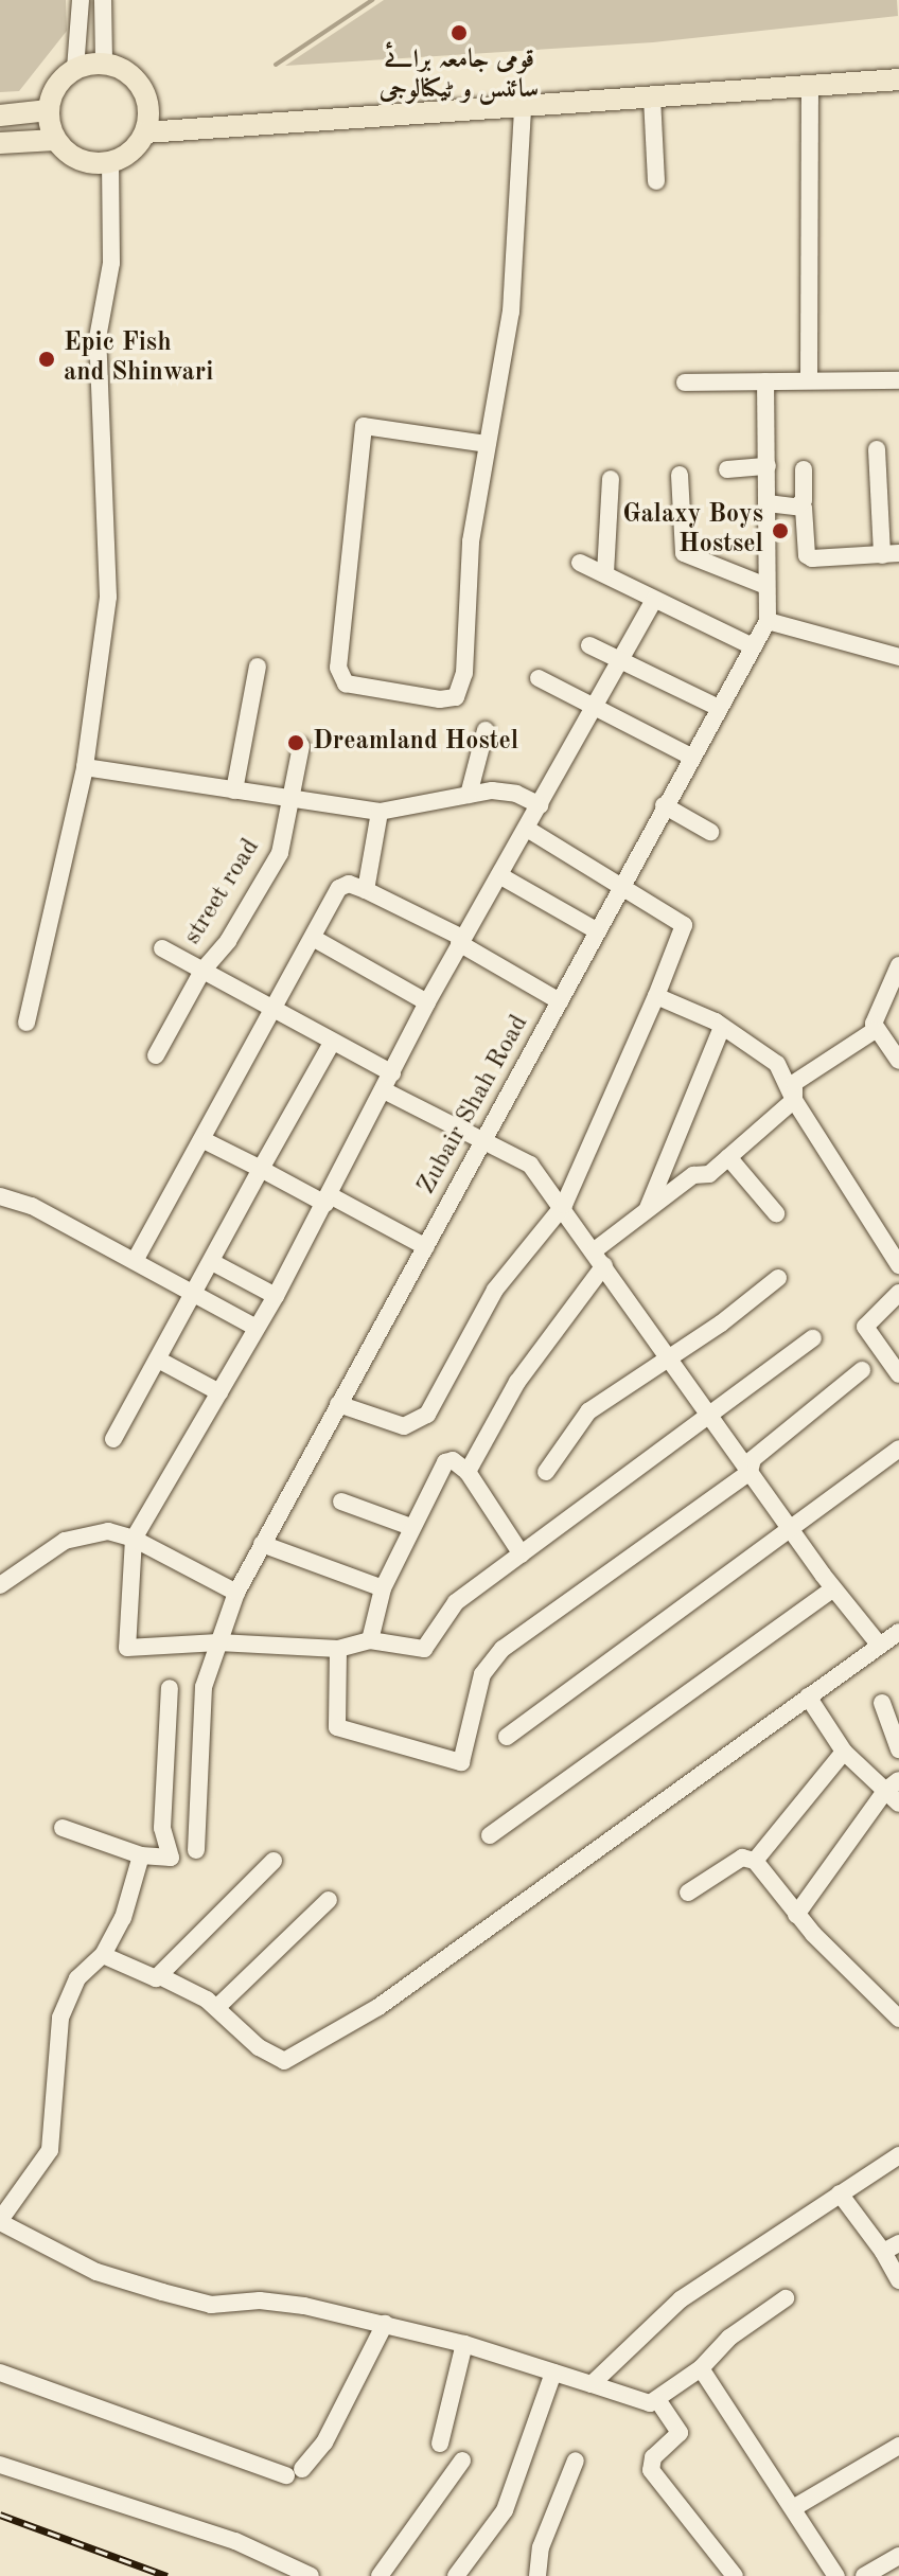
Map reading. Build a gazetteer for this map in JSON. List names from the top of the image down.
{
  "streets": {
    "street": ["street road", "Zubair Shah Road"]
  },
  "places": [
    "قومی جامعہ برائے سائنس و ٹیکنالوجی",
    "Epic Fish and Shinwari",
    "Galaxy Boys Hostsel",
    "Dreamland Hostel"
  ]
}
